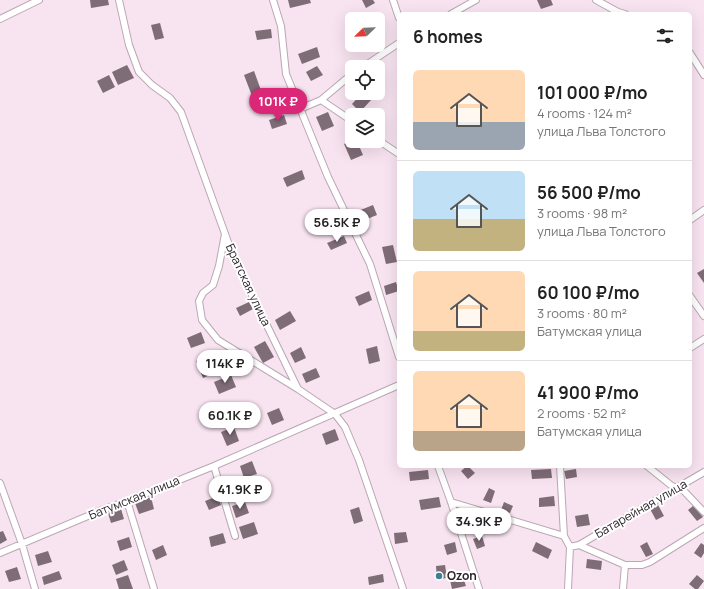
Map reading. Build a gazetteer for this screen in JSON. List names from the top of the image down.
{
  "streets": {
    "street": ["Братская улица", "Батумская улица", "Батарейная улица"]
  },
  "crossings": [
    ["Братская улица", "Батумская улица"]
  ],
  "places": ["Ozon"],
  "north": "bottom left",
  "page": {
    "heading": "6 homes",
    "list": [
      {
        "name": "101 000 ₽/mo",
        "note": "4 rooms · 124 m² · улица Льва Толстого"
      },
      {
        "name": "56 500 ₽/mo",
        "note": "3 rooms · 98 m² · улица Льва Толстого"
      },
      {
        "name": "60 100 ₽/mo",
        "note": "3 rooms · 80 m² · Батумская улица"
      },
      {
        "name": "41 900 ₽/mo",
        "note": "2 rooms · 52 m² · Батумская улица"
      }
    ],
    "price": [
      "101K ₽",
      "56.5K ₽",
      "114K ₽",
      "60.1K ₽",
      "41.9K ₽",
      "34.9K ₽"
    ]
  }
}
